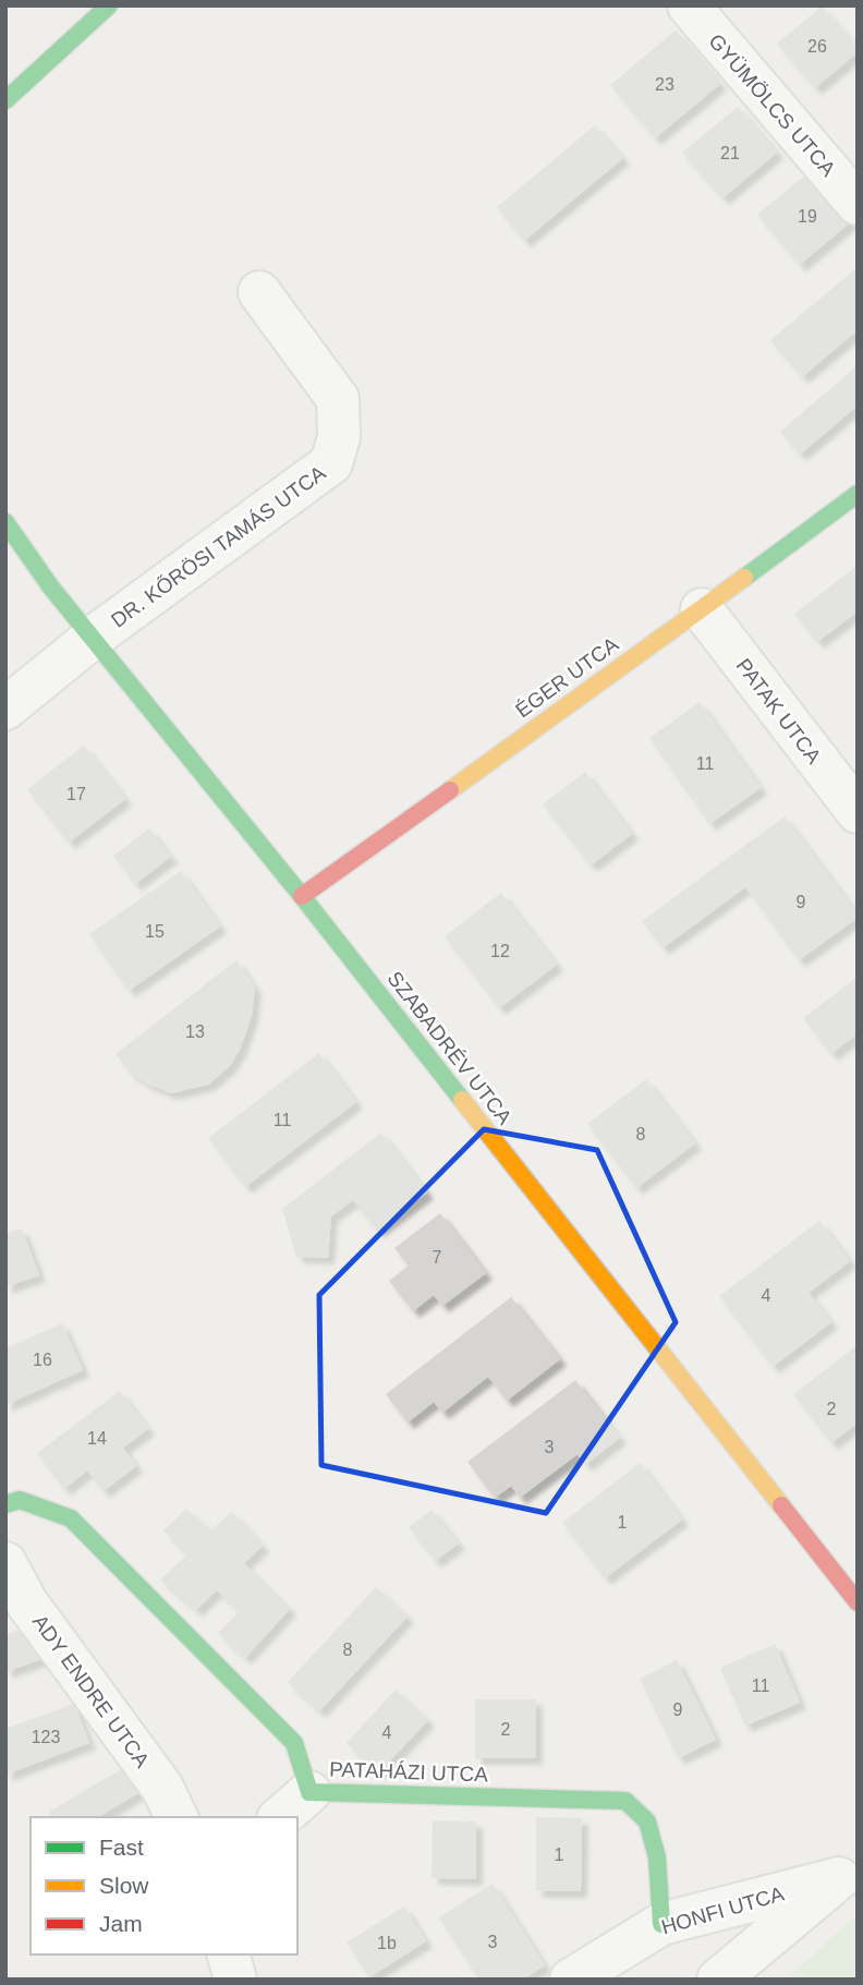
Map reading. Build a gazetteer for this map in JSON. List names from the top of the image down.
{
  "streets": {
    "street": [
      "GYÜMÖLCS UTCA",
      "DR. KŐRÖSI TAMÁS UTCA",
      "ÉGER UTCA",
      "PATAK UTCA",
      "SZABADRÉV UTCA",
      "ADY ENDRE UTCA",
      "PATAHÁZI UTCA",
      "HONFI UTCA"
    ]
  },
  "crossings": [
    ["DR. KŐRÖSI TAMÁS UTCA", "SZABADRÉV UTCA"],
    ["ÉGER UTCA", "PATAK UTCA"],
    ["ÉGER UTCA", "SZABADRÉV UTCA"],
    ["PATAHÁZI UTCA", "HONFI UTCA"]
  ],
  "house_numbers": [
    "26",
    "23",
    "21",
    "19",
    "11",
    "17",
    "9",
    "15",
    "12",
    "13",
    "11",
    "8",
    "7",
    "4",
    "16",
    "2",
    "14",
    "3",
    "1",
    "8",
    "11",
    "9",
    "2",
    "4",
    "123",
    "1",
    "3",
    "1b"
  ],
  "legend": ["Fast", "Slow", "Jam"]
}
